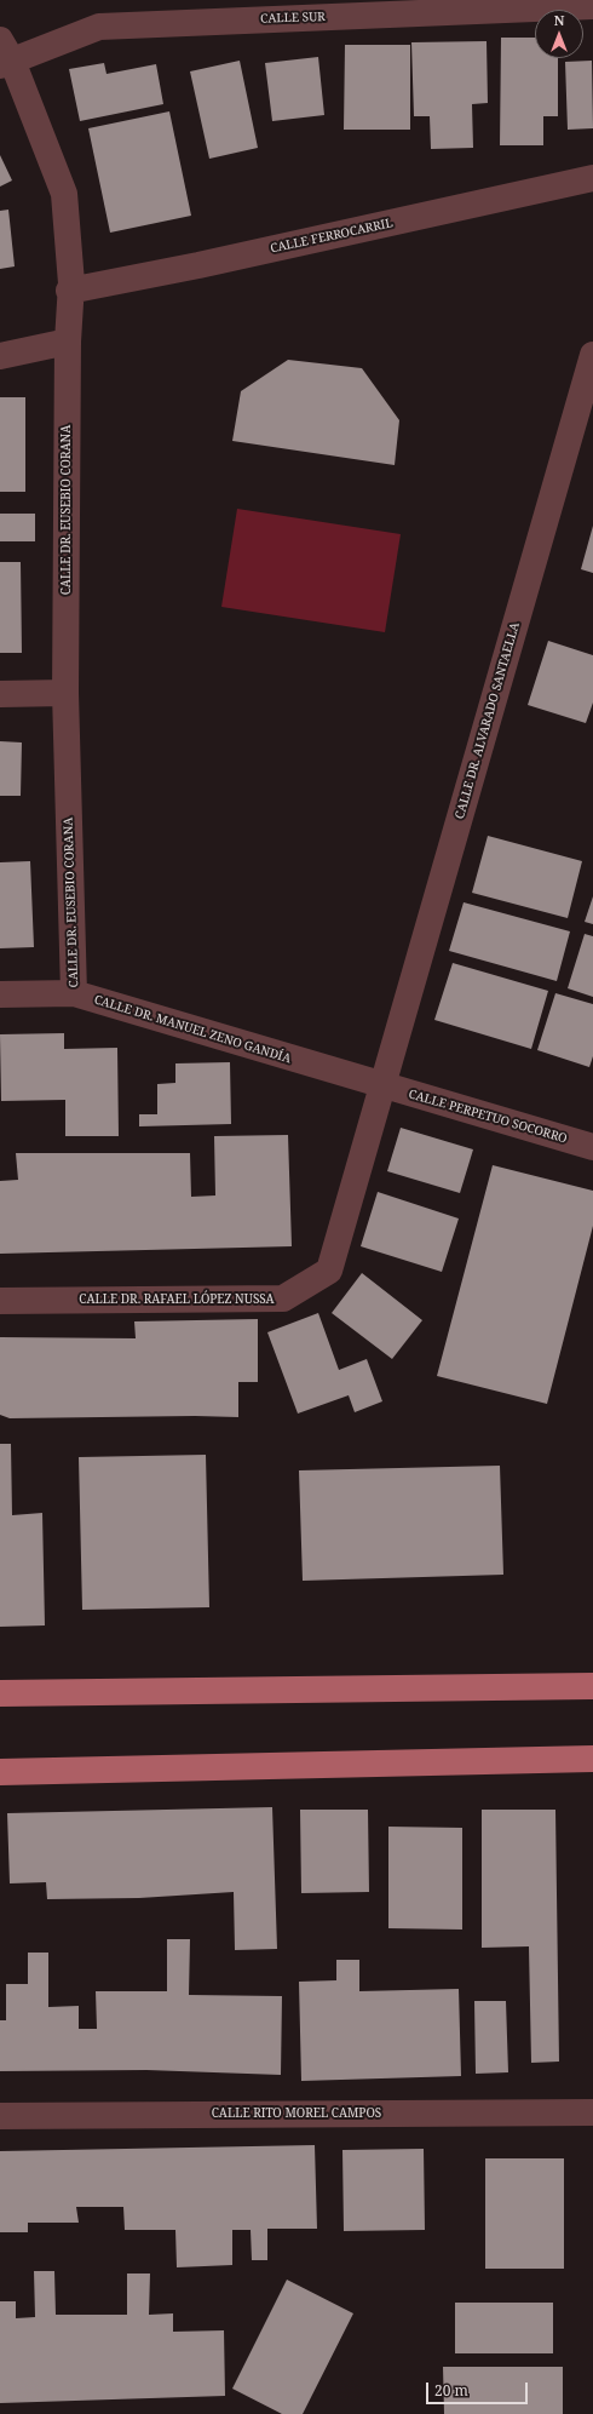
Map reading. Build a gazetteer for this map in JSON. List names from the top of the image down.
{
  "streets": {
    "street": [
      "CALLE SUR",
      "CALLE FERROCARRIL",
      "CALLE DR. EUSEBIO CORANA",
      "CALLE DR. ALVARADO SANTAELLA",
      "CALLE DR. MANUEL ZENO GANDÍA",
      "CALLE PERPETUO SOCORRO",
      "CALLE DR. RAFAEL LÓPEZ NUSSA",
      "CALLE RITO MOREL CAMPOS"
    ]
  },
  "crossings": [
    ["CALLE SUR", "CALLE DR. EUSEBIO CORANA"],
    ["CALLE FERROCARRIL", "CALLE DR. EUSEBIO CORANA"],
    ["CALLE DR. EUSEBIO CORANA", "CALLE DR. MANUEL ZENO GANDÍA"],
    ["CALLE DR. ALVARADO SANTAELLA", "CALLE DR. MANUEL ZENO GANDÍA"],
    ["CALLE DR. ALVARADO SANTAELLA", "CALLE PERPETUO SOCORRO"],
    ["CALLE DR. ALVARADO SANTAELLA", "CALLE DR. RAFAEL LÓPEZ NUSSA"],
    ["CALLE DR. MANUEL ZENO GANDÍA", "CALLE PERPETUO SOCORRO"],
    ["CALLE DR. MANUEL ZENO GANDÍA", "CALLE DR. RAFAEL LÓPEZ NUSSA"],
    ["CALLE PERPETUO SOCORRO", "CALLE DR. RAFAEL LÓPEZ NUSSA"]
  ],
  "scale_bar": "20 m",
  "north": "top"
}
